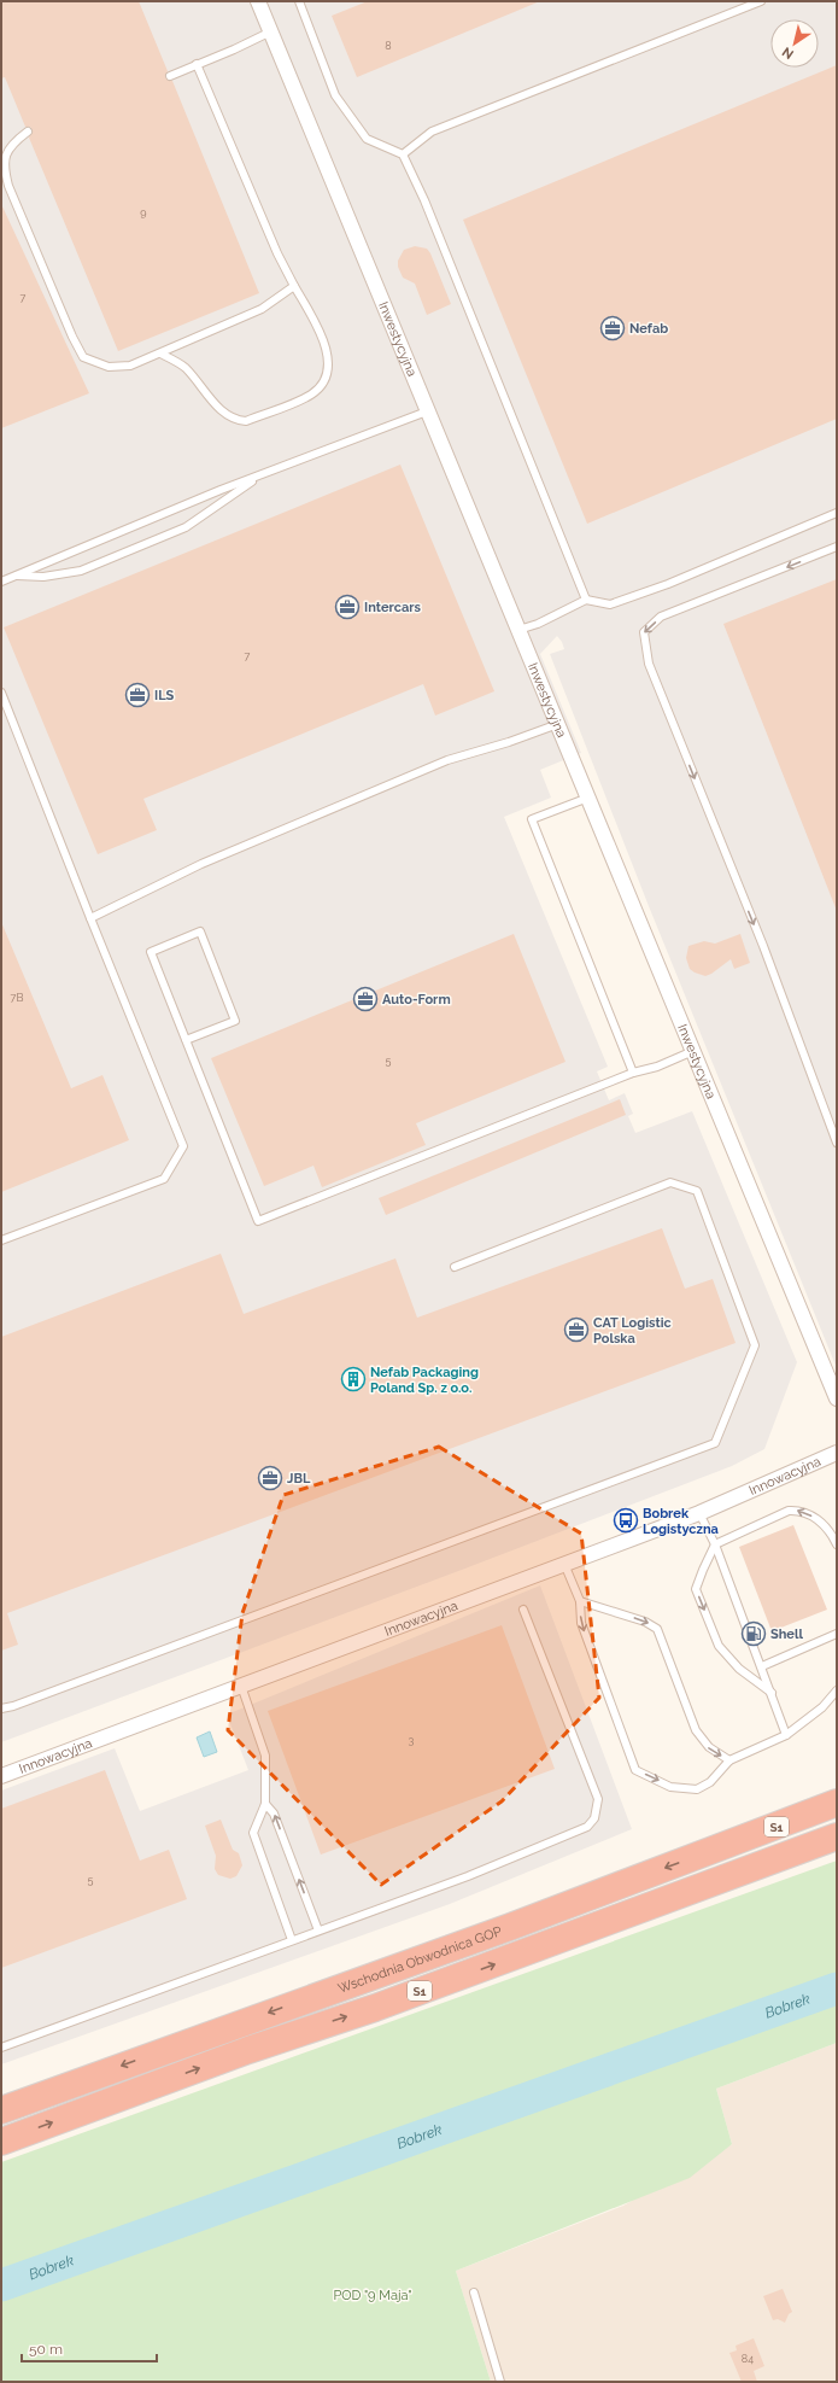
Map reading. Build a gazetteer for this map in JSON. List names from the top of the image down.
{
  "streets": {
    "highway": ["S1", "Wschodnia Obwodnica GOP"],
    "street": ["Inwestycyjna", "Innowacyjna"]
  },
  "water": ["Bobrek"],
  "parks": ["POD \"9 Maja\""],
  "places": {
    "office": [
      "Nefab",
      "Intercars",
      "ILS",
      "Auto-Form",
      "CAT Logistic Polska",
      "JBL"
    ],
    "building": ["Nefab Packaging Poland Sp. z o.o."],
    "bus stop": ["Bobrek Logistyczna"],
    "fuel station": ["Shell"]
  },
  "house_numbers": [
    "8",
    "9",
    "7",
    "7",
    "7B",
    "5",
    "3",
    "5",
    "84"
  ],
  "scale_bar": "50 m",
  "north": "bottom left"
}
